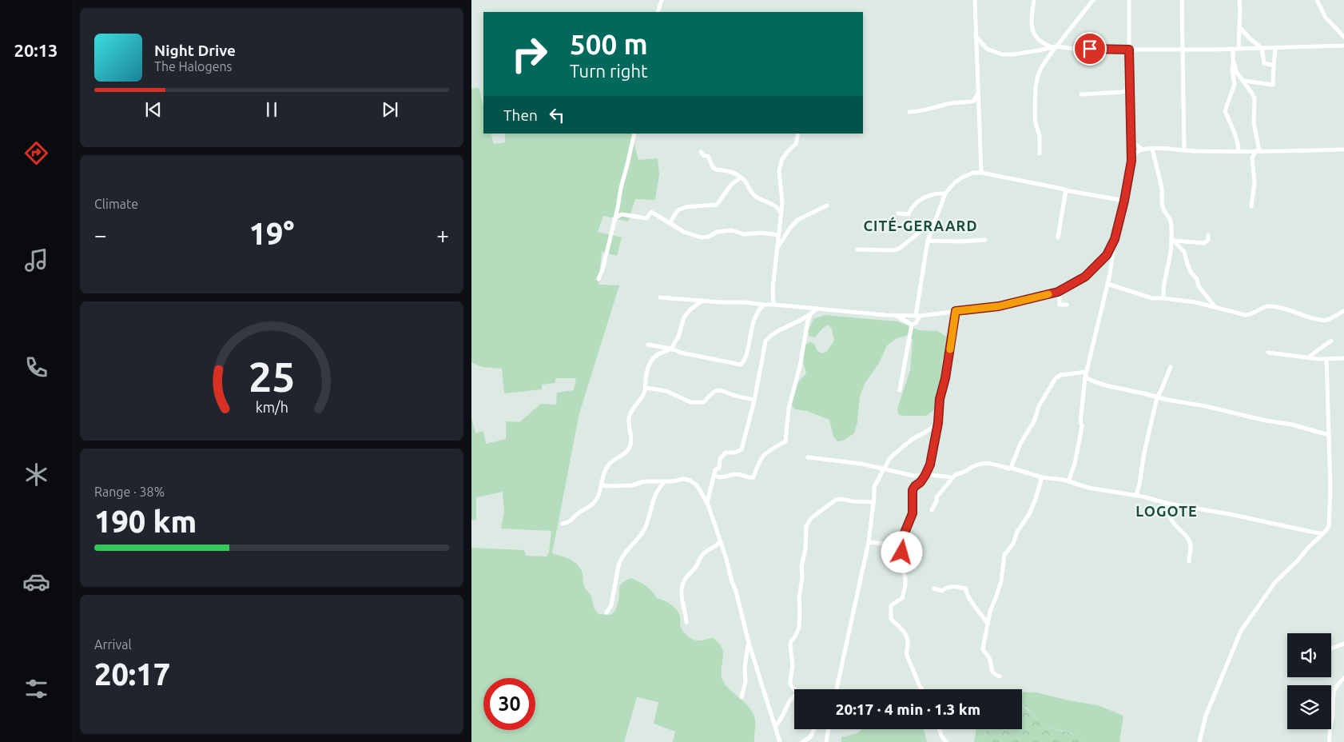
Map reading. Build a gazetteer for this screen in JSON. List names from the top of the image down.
{
  "districts": ["CITÉ-GERAARD", "LOGOTE"],
  "page": {
    "tabs": "20:13",
    "turn": ["500 m", "Turn right"],
    "song": ["Night Drive", "The Halogens"],
    "then": "Then",
    "tile": [
      "Climate",
      ["Range · 38%", "190 km"],
      ["Arrival", "20:17"]
    ],
    "heat": ["−", "19°", "+"],
    "limit": "30",
    "trip": "20:17 · 4 min · 1.3 km",
    "gauge": ["25", "km/h"]
  }
}
